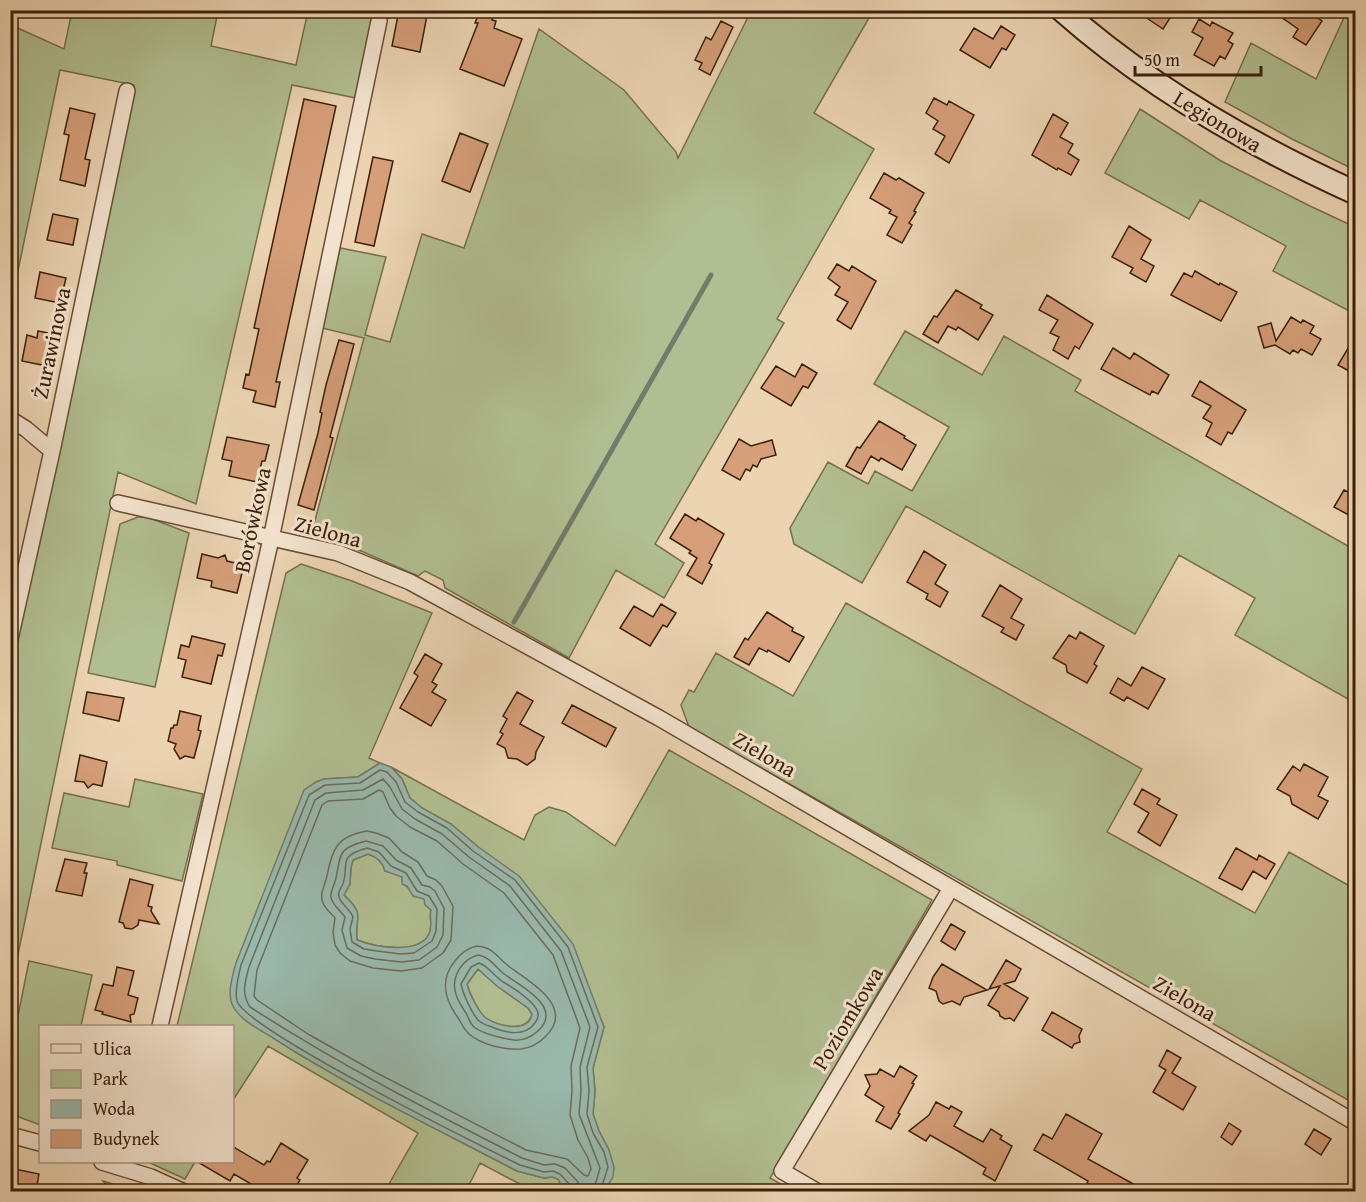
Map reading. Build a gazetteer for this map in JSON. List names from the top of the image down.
{
  "streets": {
    "main road": ["Legionowa"],
    "street": [
      "Żurawinowa",
      "Borówkowa",
      "Zielona",
      "Poziomkowa"
    ]
  },
  "crossings": [
    ["Borówkowa", "Zielona"],
    ["Zielona", "Poziomkowa"]
  ],
  "legend": [
    "Ulica",
    "Park",
    "Woda",
    "Budynek"
  ],
  "scale_bar": "50 m"
}
